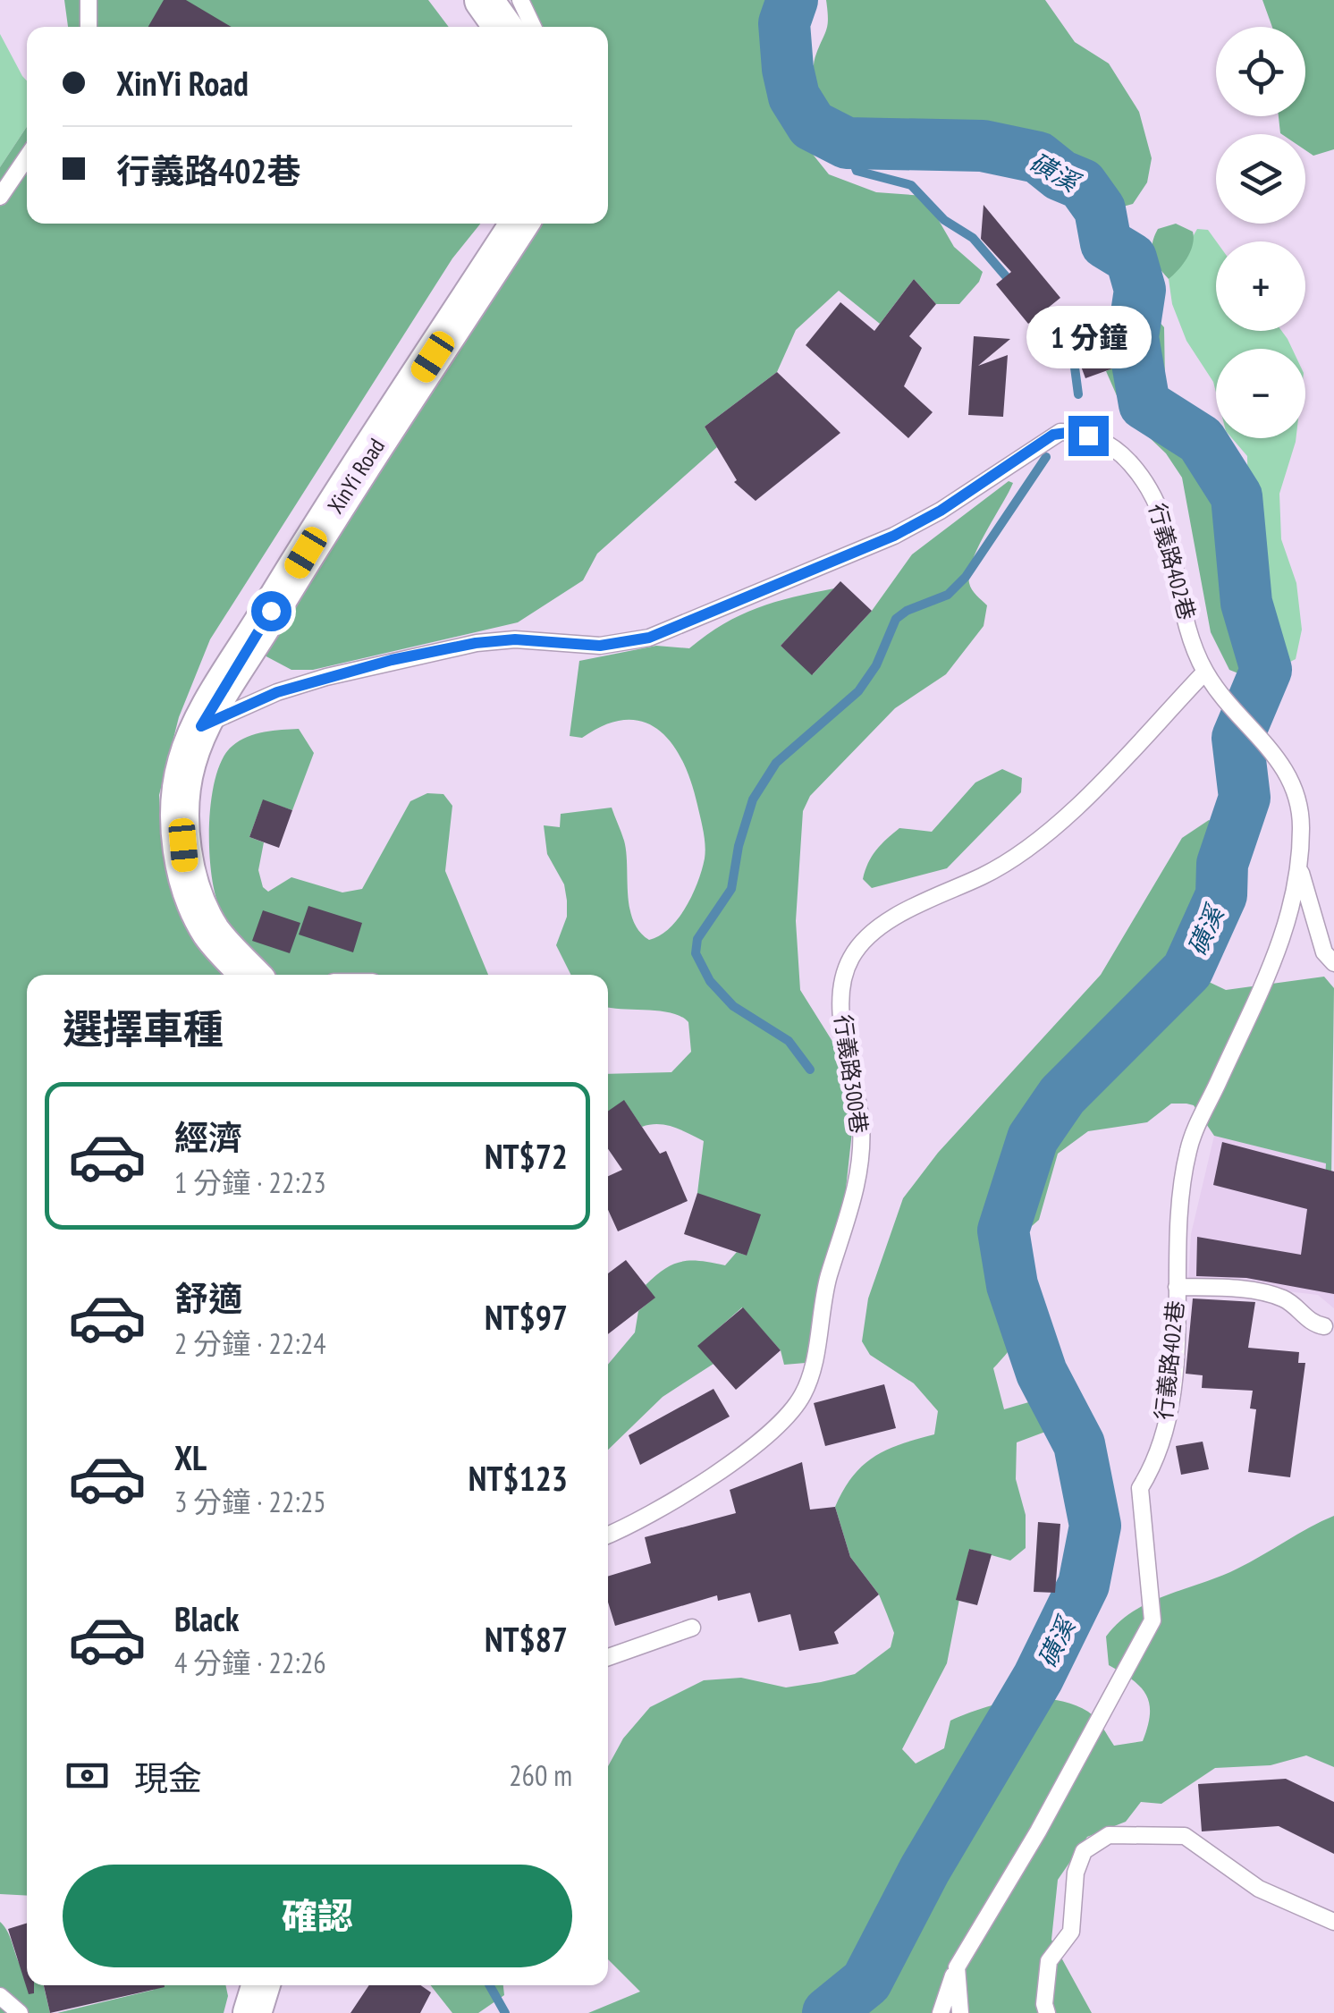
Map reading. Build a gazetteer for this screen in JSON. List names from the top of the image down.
{
  "streets": {
    "street": ["XinYi Road"],
    "lane": ["行義路402巷", "行義路300巷"]
  },
  "crossings": [
    ["XinYi Road", "行義路402巷"],
    ["行義路402巷", "行義路300巷"]
  ],
  "water": ["磺溪"],
  "page": {
    "map_buttons": ["+", "−"],
    "banner": ["XinYi Road", "行義路402巷"],
    "bubble": "1 分鐘",
    "heading": "選擇車種",
    "list": [
      {
        "name": "經濟",
        "note": "1 分鐘 · 22:23",
        "value": "NT$72"
      },
      {
        "name": "舒適",
        "note": "2 分鐘 · 22:24",
        "value": "NT$97"
      },
      {
        "name": "XL",
        "note": "3 分鐘 · 22:25",
        "value": "NT$123"
      },
      {
        "name": "Black",
        "note": "4 分鐘 · 22:26",
        "value": "NT$87"
      }
    ],
    "pay": ["現金", "260 m"],
    "buttons": "確認"
  }
}
